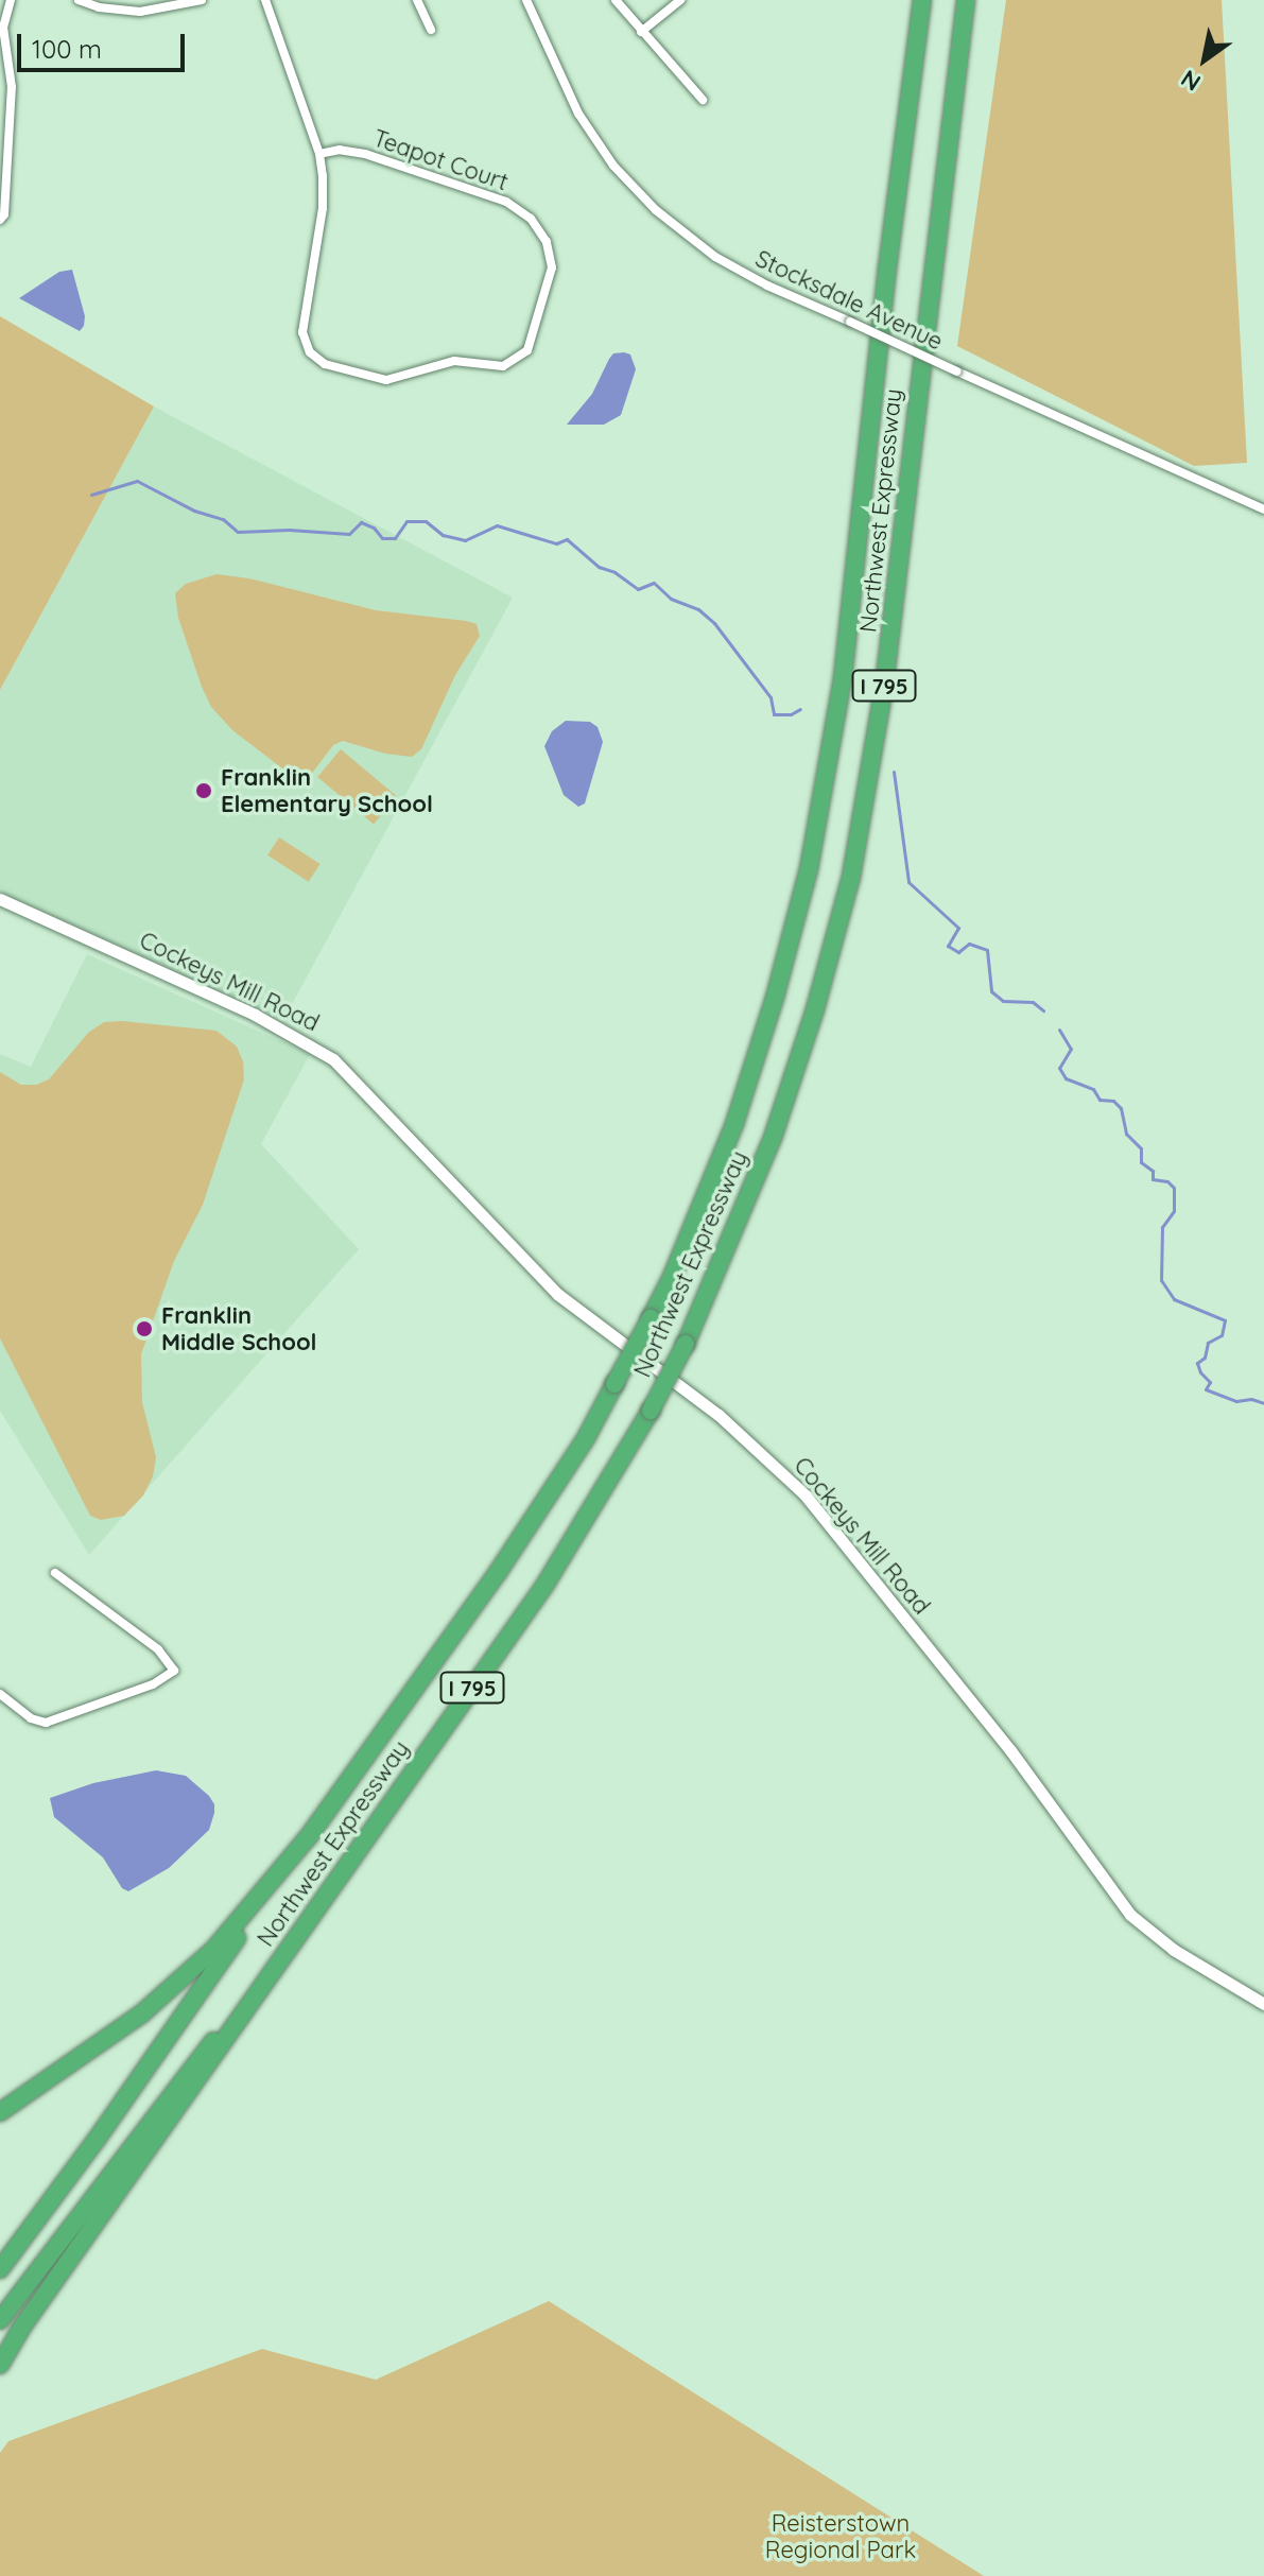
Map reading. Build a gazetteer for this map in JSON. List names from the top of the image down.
{
  "streets": {
    "highway": ["Northwest Expressway", "I 795"],
    "street": ["Teapot Court", "Stocksdale Avenue", "Cockeys Mill Road"]
  },
  "parks": ["Reisterstown Regional Park"],
  "places": ["Franklin Elementary School", "Franklin Middle School"],
  "scale_bar": "100 m",
  "north": "bottom left"
}
